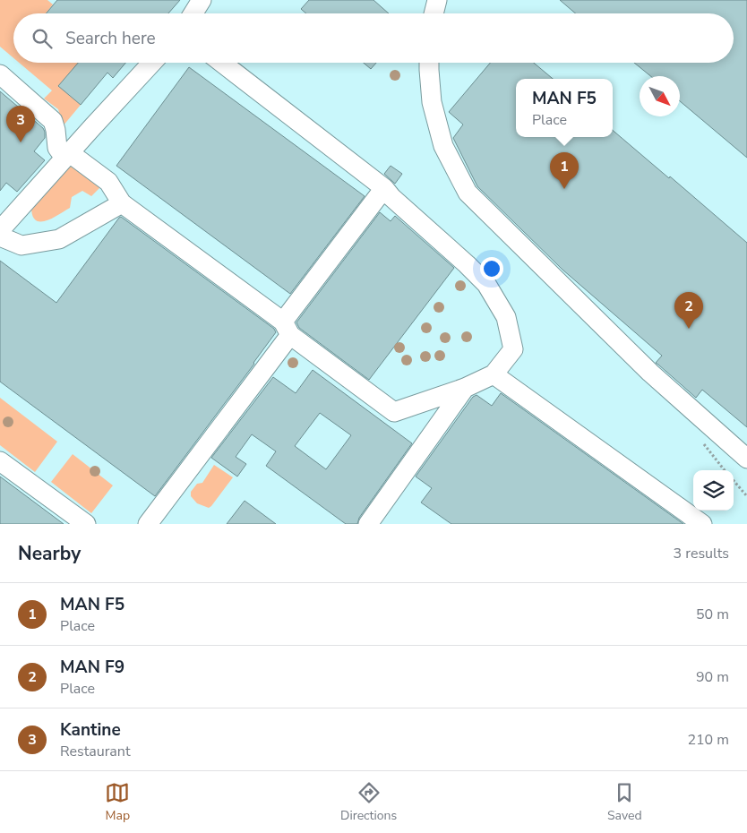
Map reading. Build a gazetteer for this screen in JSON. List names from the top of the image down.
{
  "north": "bottom right",
  "page": {
    "search": "Search here",
    "popup": ["MAN F5", "Place"],
    "pins": ["3", "1", "2"],
    "heading": ["Nearby", "3 results"],
    "list": [
      {
        "mark": "1",
        "name": "MAN F5",
        "note": "Place",
        "value": "50 m"
      },
      {
        "mark": "2",
        "name": "MAN F9",
        "note": "Place",
        "value": "90 m"
      },
      {
        "mark": "3",
        "name": "Kantine",
        "note": "Restaurant",
        "value": "210 m"
      }
    ],
    "nav": ["Map", "Directions", "Saved"]
  }
}
